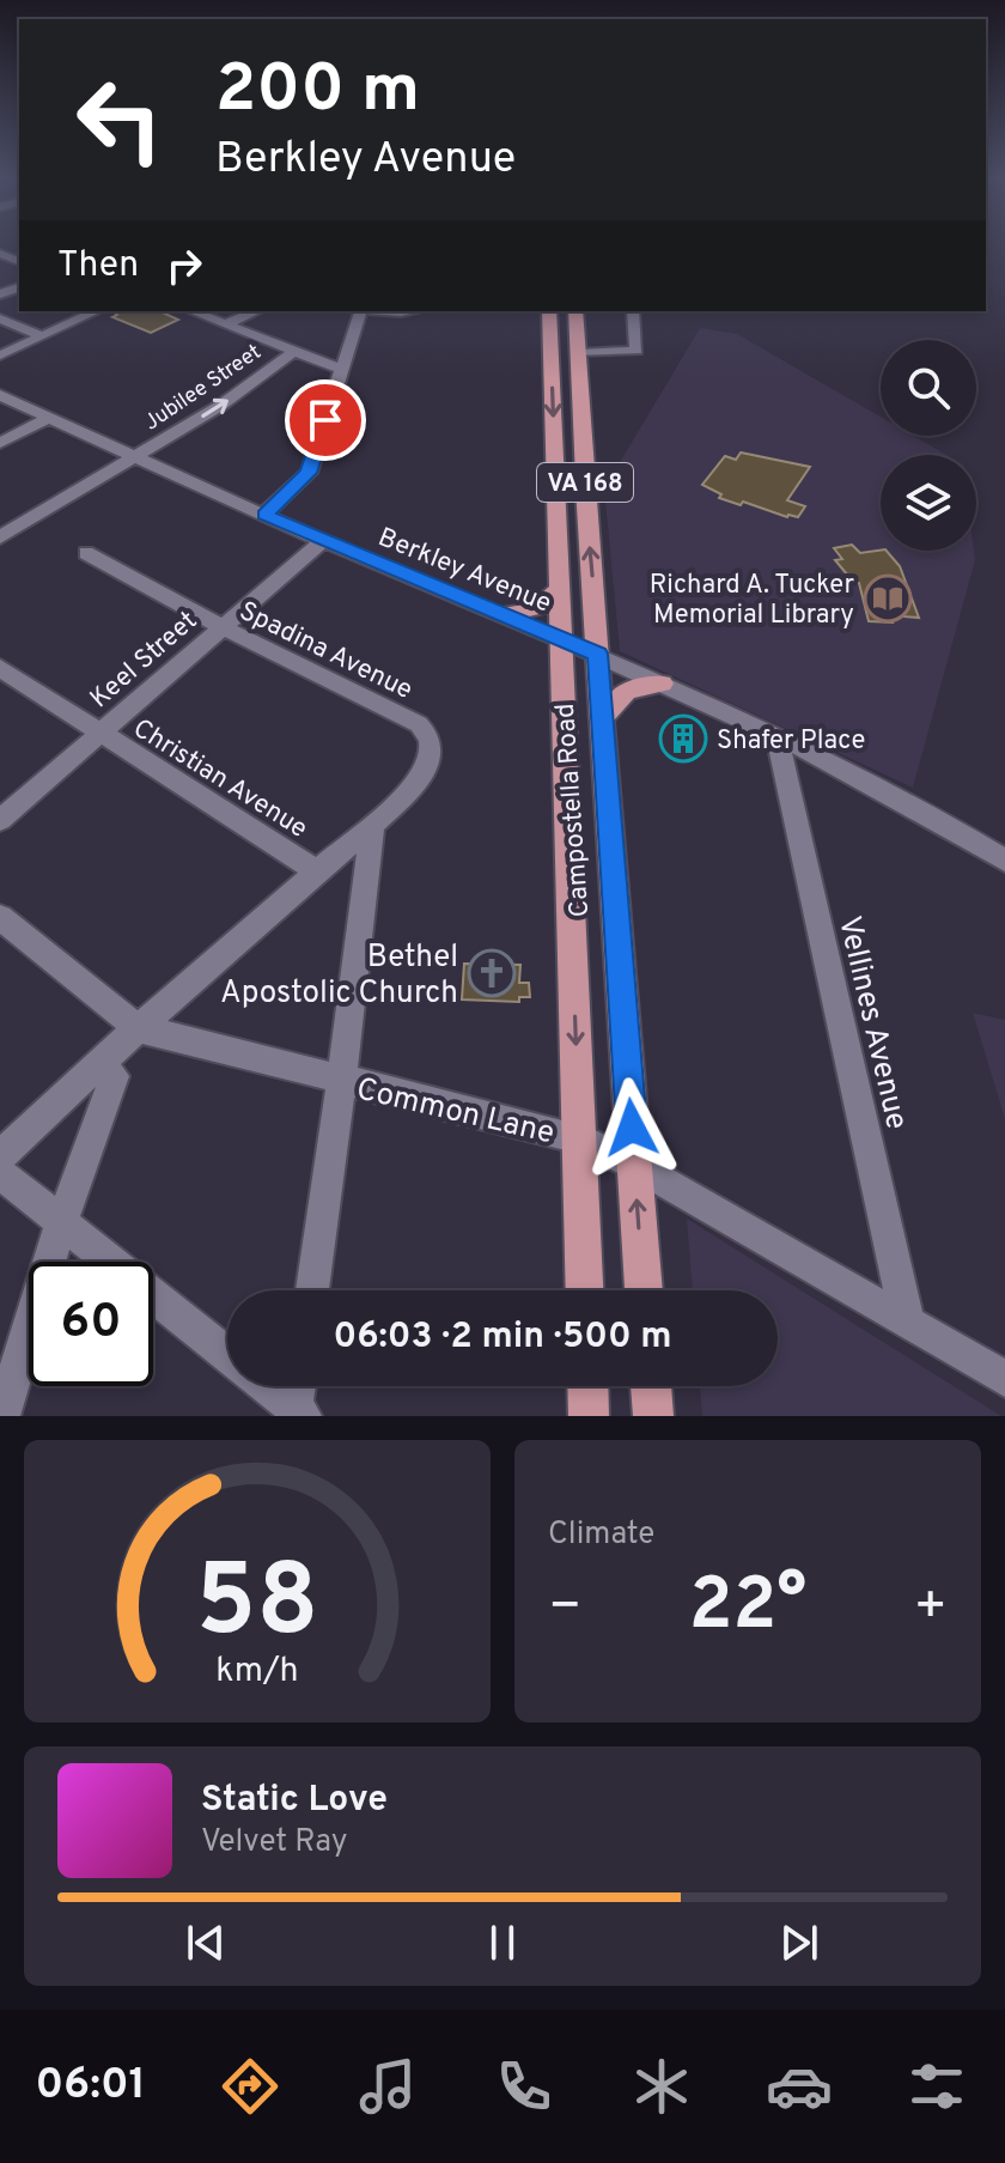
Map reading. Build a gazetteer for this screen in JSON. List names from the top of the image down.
{
  "streets": {
    "main road": ["VA 168", "Campostella Road"],
    "street": [
      "Jubilee Street",
      "Berkley Avenue",
      "Spadina Avenue",
      "Keel Street",
      "Christian Avenue",
      "Vellines Avenue",
      "Common Lane"
    ]
  },
  "crossings": [
    ["Jubilee Street", "Berkley Avenue"],
    ["Berkley Avenue", "Keel Street"],
    ["Berkley Avenue", "Campostella Road"],
    ["Berkley Avenue", "Vellines Avenue"],
    ["Spadina Avenue", "Keel Street"],
    ["Keel Street", "Christian Avenue"],
    ["Campostella Road", "Common Lane"],
    ["Vellines Avenue", "Common Lane"]
  ],
  "places": {
    "library": ["Richard A. Tucker Memorial Library"],
    "building": ["Shafer Place"],
    "church": ["Bethel Apostolic Church"]
  },
  "page": {
    "turn": ["200 m", "Berkley Avenue"],
    "then": "Then",
    "limit": "60",
    "trip": "06:03 · 2 min · 500 m",
    "tile": "Climate",
    "heat": ["−", "22°", "+"],
    "song": ["Static Love", "Velvet Ray"],
    "tabs": "06:01",
    "gauge": ["58", "km/h"]
  }
}
